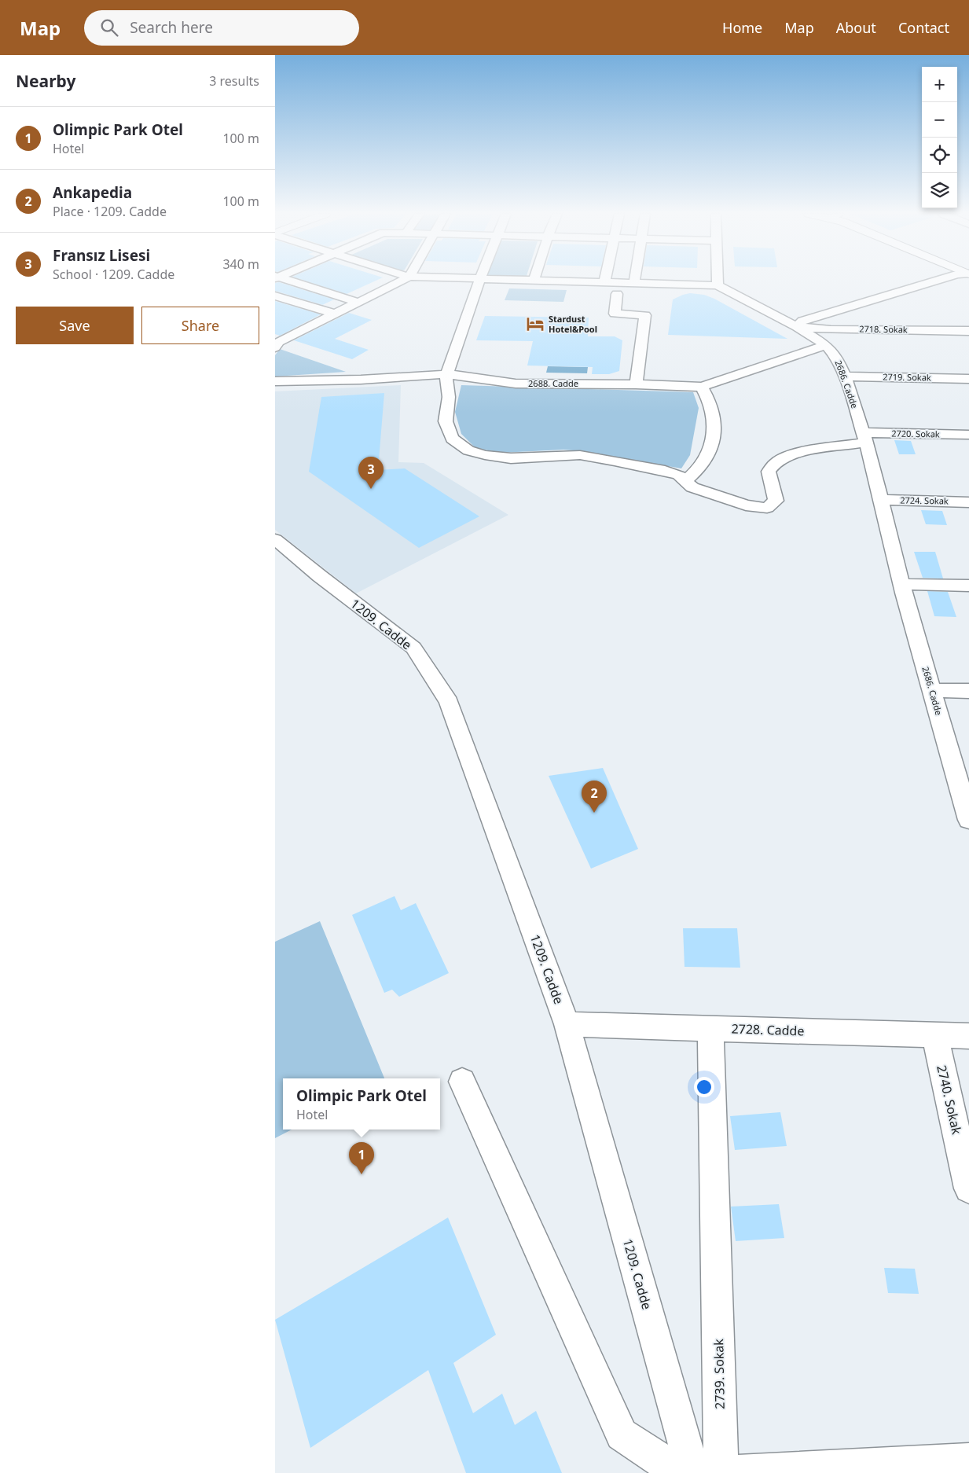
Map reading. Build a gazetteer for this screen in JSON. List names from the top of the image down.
{
  "streets": {
    "street": [
      "2718. Sokak",
      "2719. Sokak",
      "2688. Cadde",
      "2686. Cadde",
      "2720. Sokak",
      "2724. Sokak",
      "1209. Cadde",
      "2728. Cadde",
      "2740. Sokak",
      "2739. Sokak"
    ]
  },
  "crossings": [
    ["2718. Sokak", "2686. Cadde"],
    ["2719. Sokak", "2686. Cadde"],
    ["2688. Cadde", "2686. Cadde"],
    ["2686. Cadde", "2720. Sokak"],
    ["2686. Cadde", "2724. Sokak"],
    ["1209. Cadde", "2728. Cadde"],
    ["2728. Cadde", "2740. Sokak"],
    ["2728. Cadde", "2739. Sokak"]
  ],
  "places": {
    "hotel": ["Stardust Hotel&Pool"]
  },
  "page": {
    "header": "Map",
    "search": "Search here",
    "nav": [
      "Home",
      "Map",
      "About",
      "Contact"
    ],
    "heading": ["Nearby", "3 results"],
    "map_buttons": ["+", "−"],
    "list": [
      {
        "mark": "1",
        "name": "Olimpic Park Otel",
        "note": "Hotel",
        "value": "100 m"
      },
      {
        "mark": "2",
        "name": "Ankapedia",
        "note": "Place · 1209. Cadde",
        "value": "100 m"
      },
      {
        "mark": "3",
        "name": "Fransız Lisesi",
        "note": "School · 1209. Cadde",
        "value": "340 m"
      }
    ],
    "buttons": ["Save", "Share"],
    "pins": ["3", "2", "1"],
    "popup": ["Olimpic Park Otel", "Hotel"]
  }
}
